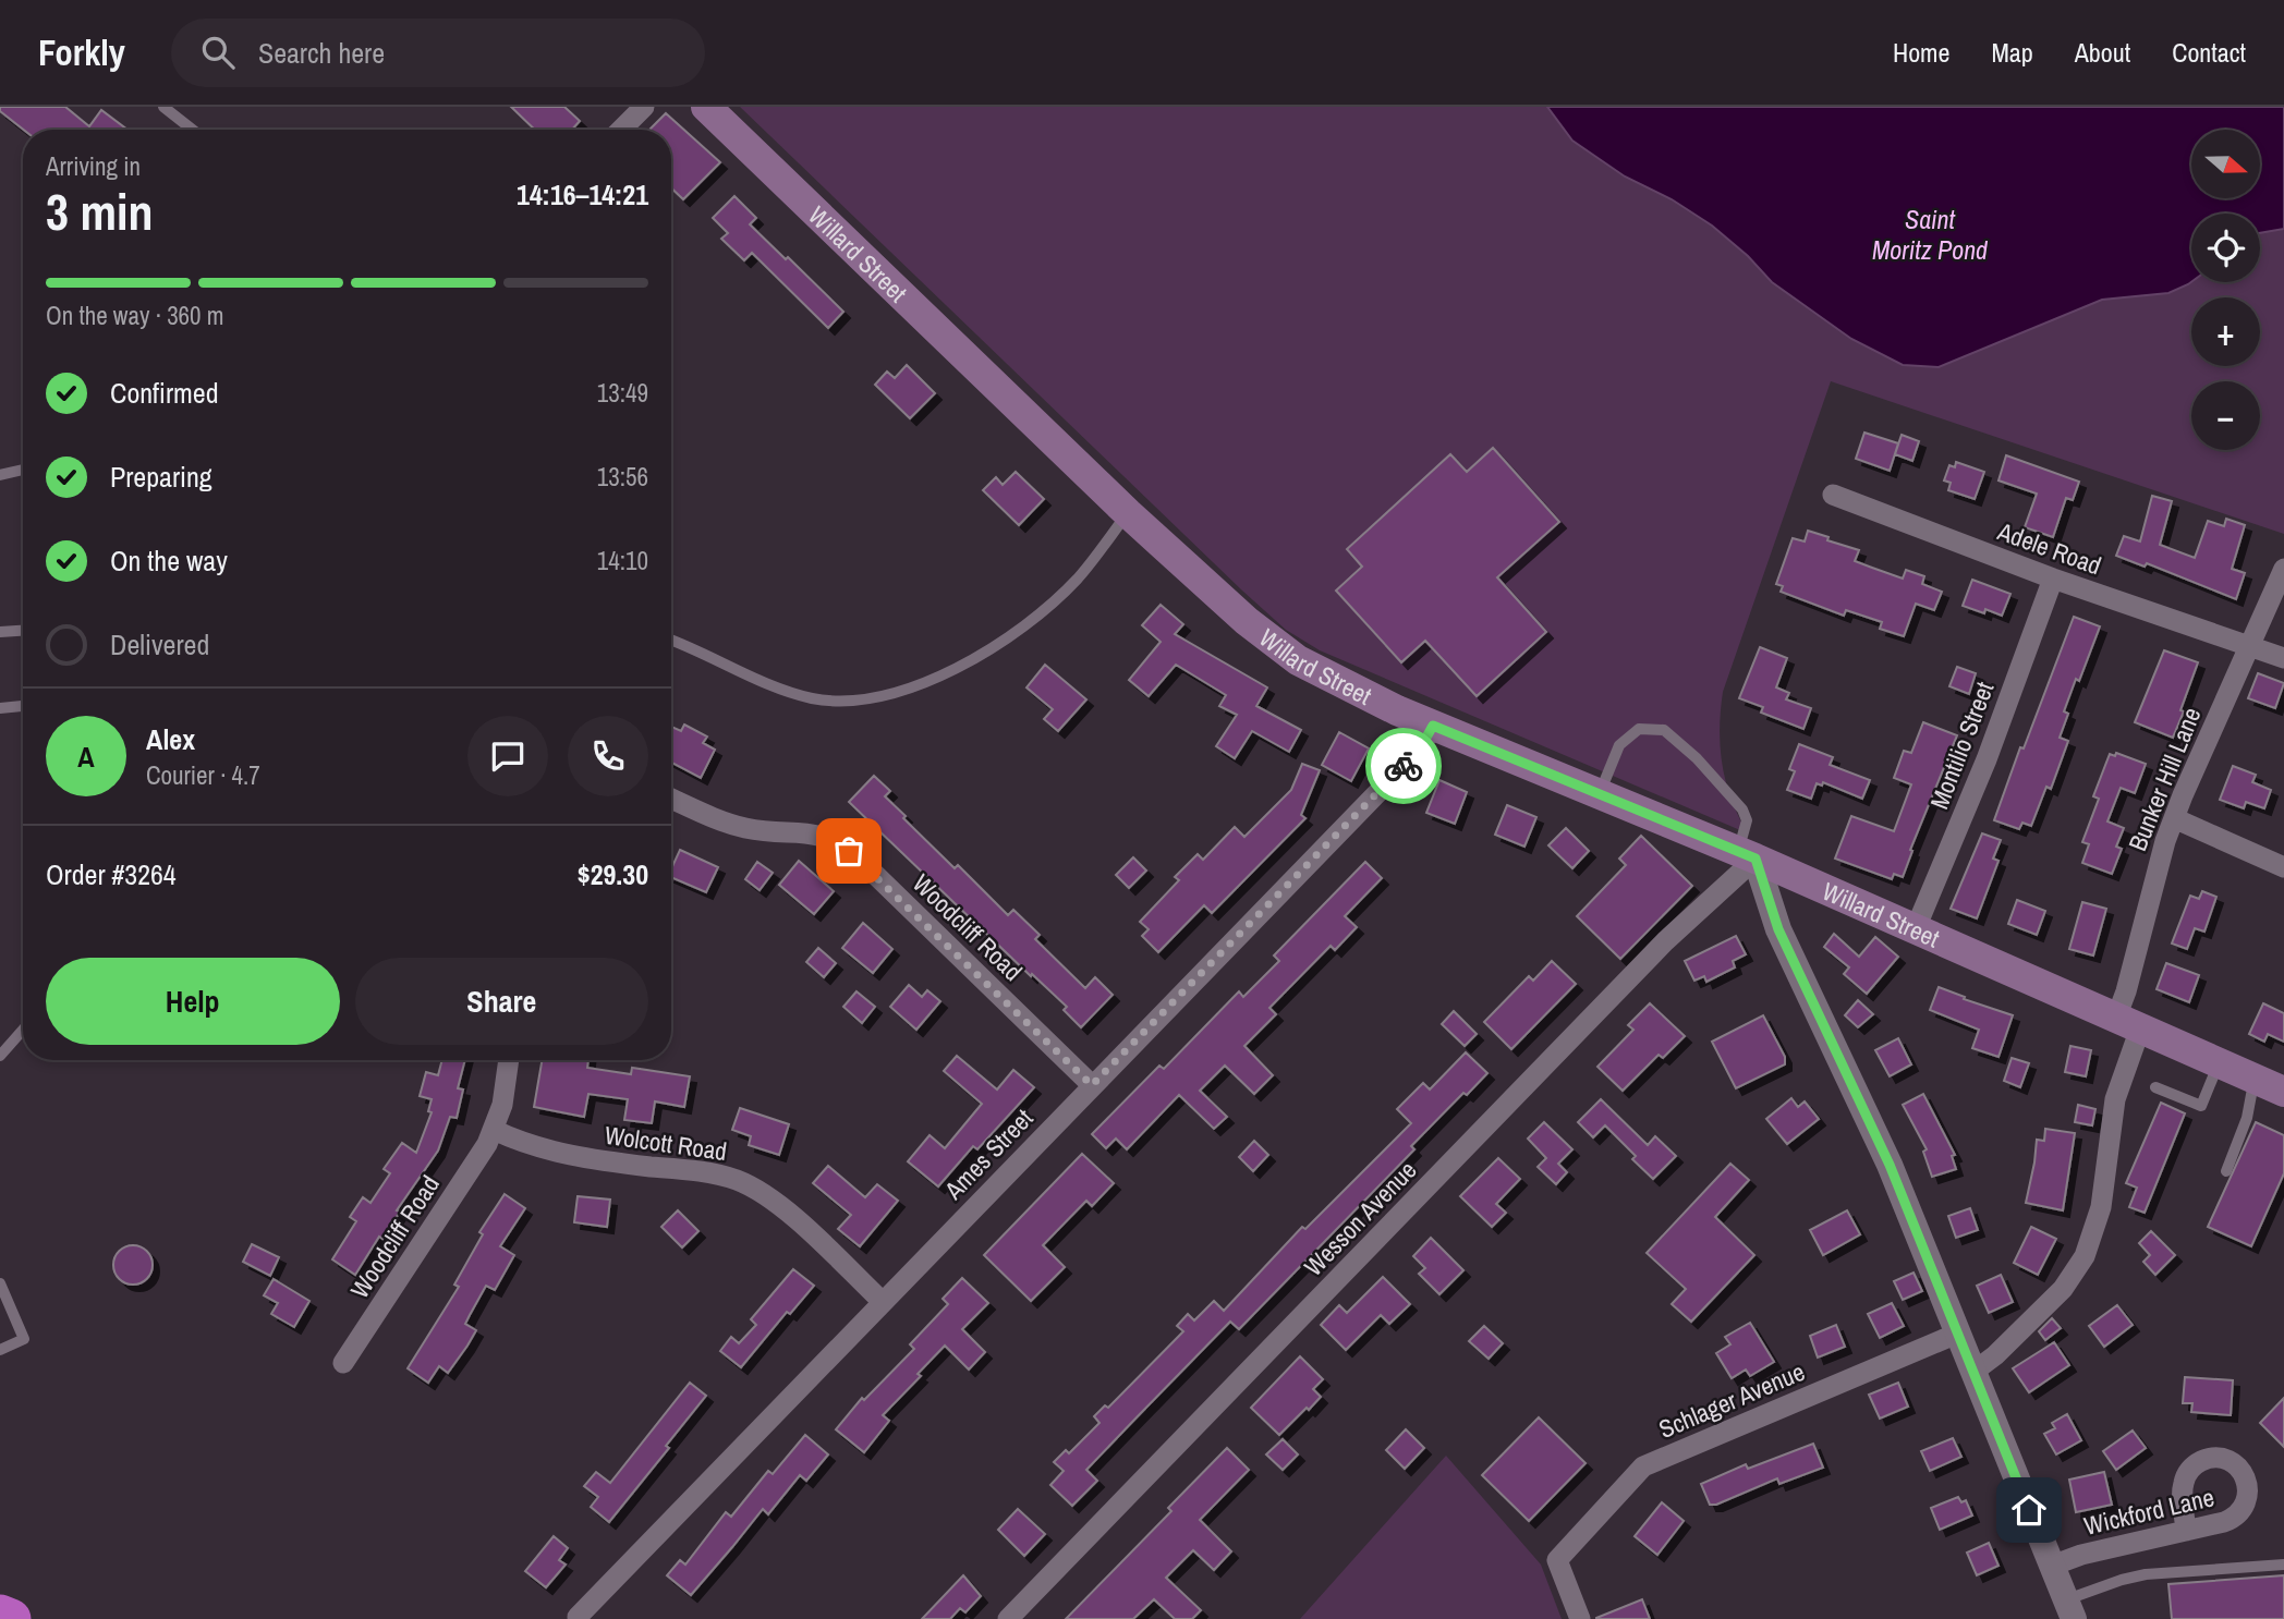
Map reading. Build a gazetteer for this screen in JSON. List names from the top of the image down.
{
  "streets": {
    "main road": ["Willard Street"],
    "street": [
      "Adele Road",
      "Montilio Street",
      "Bunker Hill Lane",
      "Woodcliff Road",
      "Wolcott Road",
      "Ames Street",
      "Wesson Avenue",
      "Schlager Avenue",
      "Wickford Lane"
    ]
  },
  "crossings": [
    ["Willard Street", "Montilio Street"],
    ["Willard Street", "Bunker Hill Lane"],
    ["Willard Street", "Ames Street"],
    ["Willard Street", "Wesson Avenue"],
    ["Adele Road", "Montilio Street"],
    ["Adele Road", "Bunker Hill Lane"],
    ["Woodcliff Road", "Wolcott Road"],
    ["Woodcliff Road", "Ames Street"],
    ["Wolcott Road", "Ames Street"]
  ],
  "water": ["Saint Moritz Pond"],
  "north": "right",
  "page": {
    "header": "Forkly",
    "search": "Search here",
    "nav": [
      "Home",
      "Map",
      "About",
      "Contact"
    ],
    "map_buttons": ["+", "−"],
    "heading": ["3 min", "Arriving in", "14:16–14:21"],
    "panel": [
      "Alex",
      "Courier · 4.7",
      "Order #3264",
      "$29.30"
    ],
    "bar": "On the way · 360 m",
    "list": [
      ["Confirmed", "13:49"],
      ["Preparing", "13:56"],
      ["On the way", "14:10"],
      "Delivered"
    ],
    "round": "A",
    "buttons": ["Help", "Share"]
  }
}
